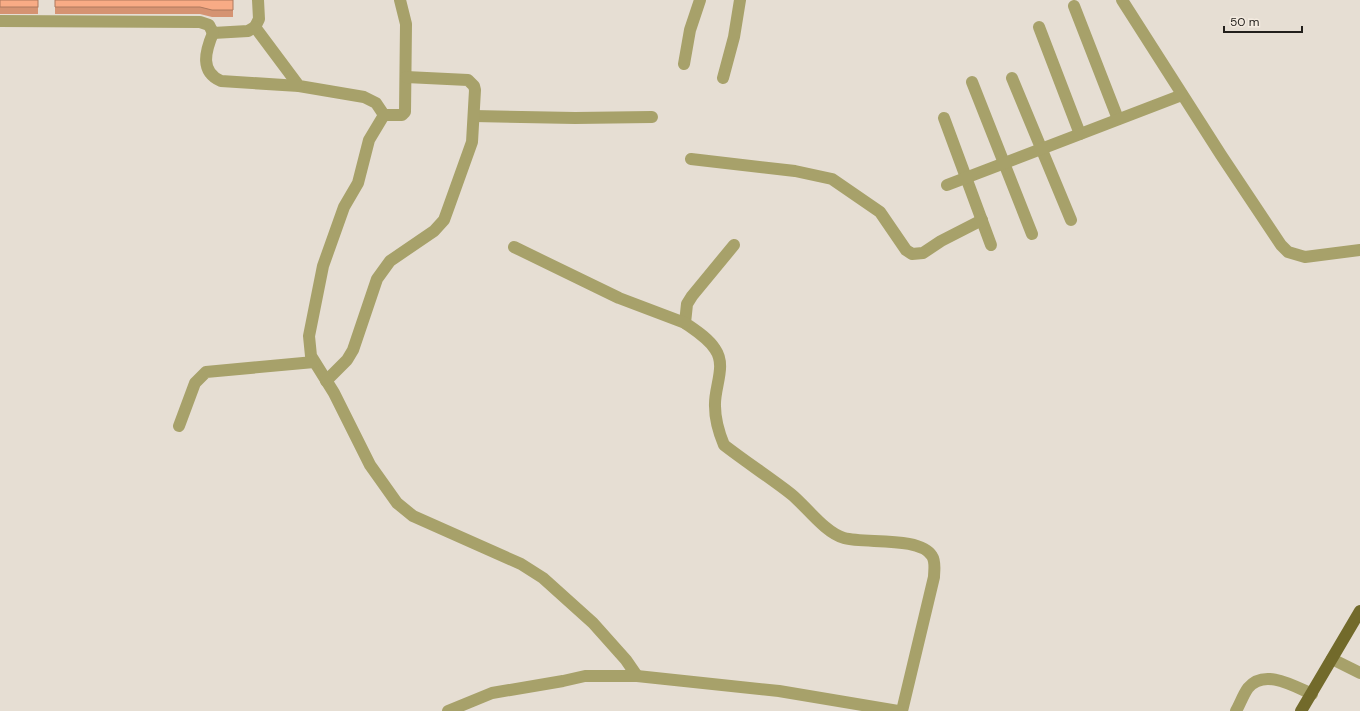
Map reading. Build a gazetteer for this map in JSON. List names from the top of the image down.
{
  "scale_bar": "50 m"
}
